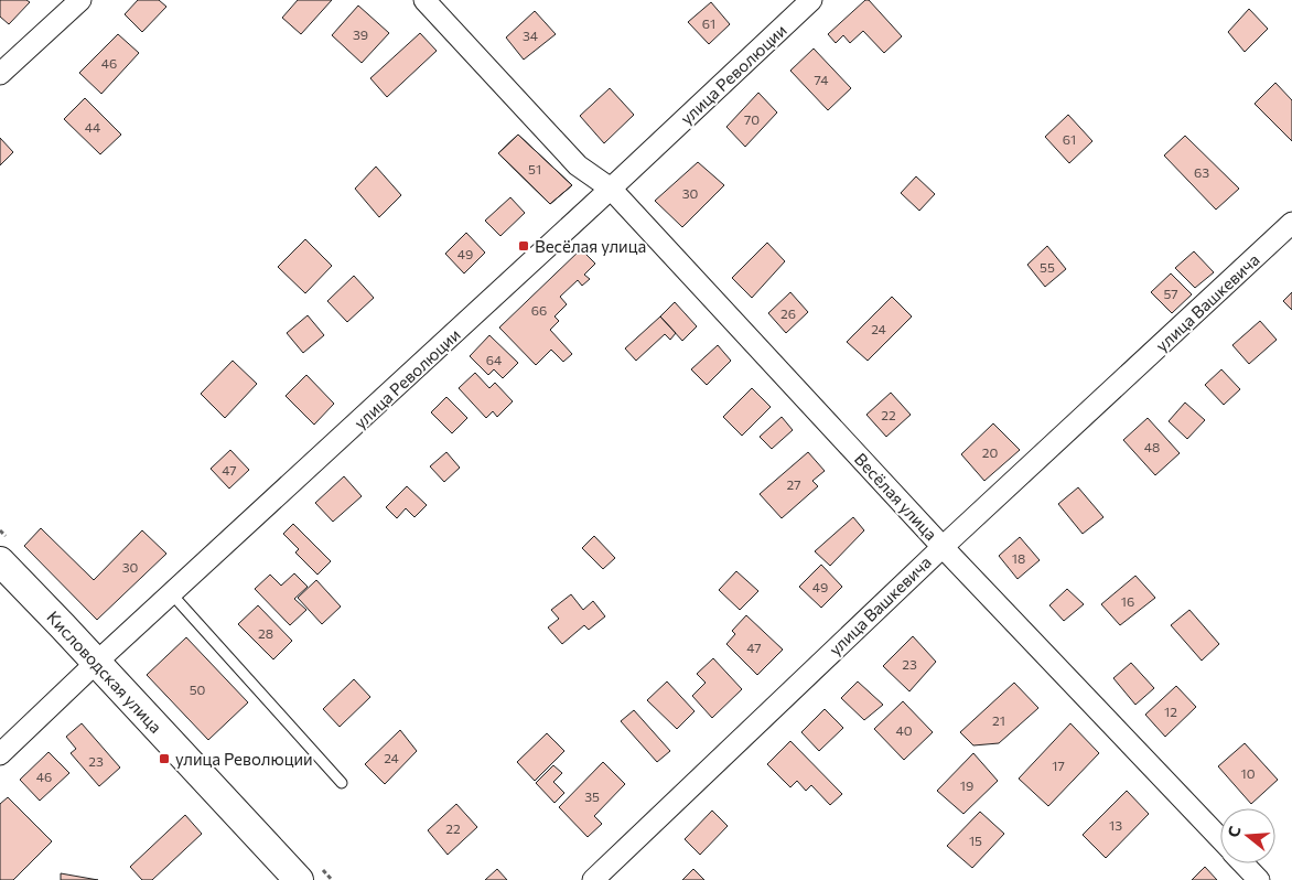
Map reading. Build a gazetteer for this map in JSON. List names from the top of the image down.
{
  "streets": {
    "main road": ["Кисловодская улица"],
    "street": ["улица Революции", "улица Вашкевича", "Весёлая улица"]
  },
  "crossings": [
    ["улица Революции", "Весёлая улица"],
    ["улица Революции", "Кисловодская улица"],
    ["улица Вашкевича", "Весёлая улица"]
  ],
  "places": {
    "transit": ["Весёлая улица", "улица Революции"]
  },
  "house_numbers": [
    "61",
    "39",
    "34",
    "46",
    "74",
    "70",
    "44",
    "61",
    "51",
    "63",
    "30",
    "49",
    "55",
    "57",
    "66",
    "26",
    "24",
    "64",
    "22",
    "48",
    "20",
    "47",
    "27",
    "18",
    "30",
    "49",
    "16",
    "28",
    "47",
    "23",
    "50",
    "12",
    "21",
    "40",
    "24",
    "23",
    "17",
    "10",
    "46",
    "19",
    "35",
    "13",
    "22",
    "15"
  ],
  "north": "left"
}
